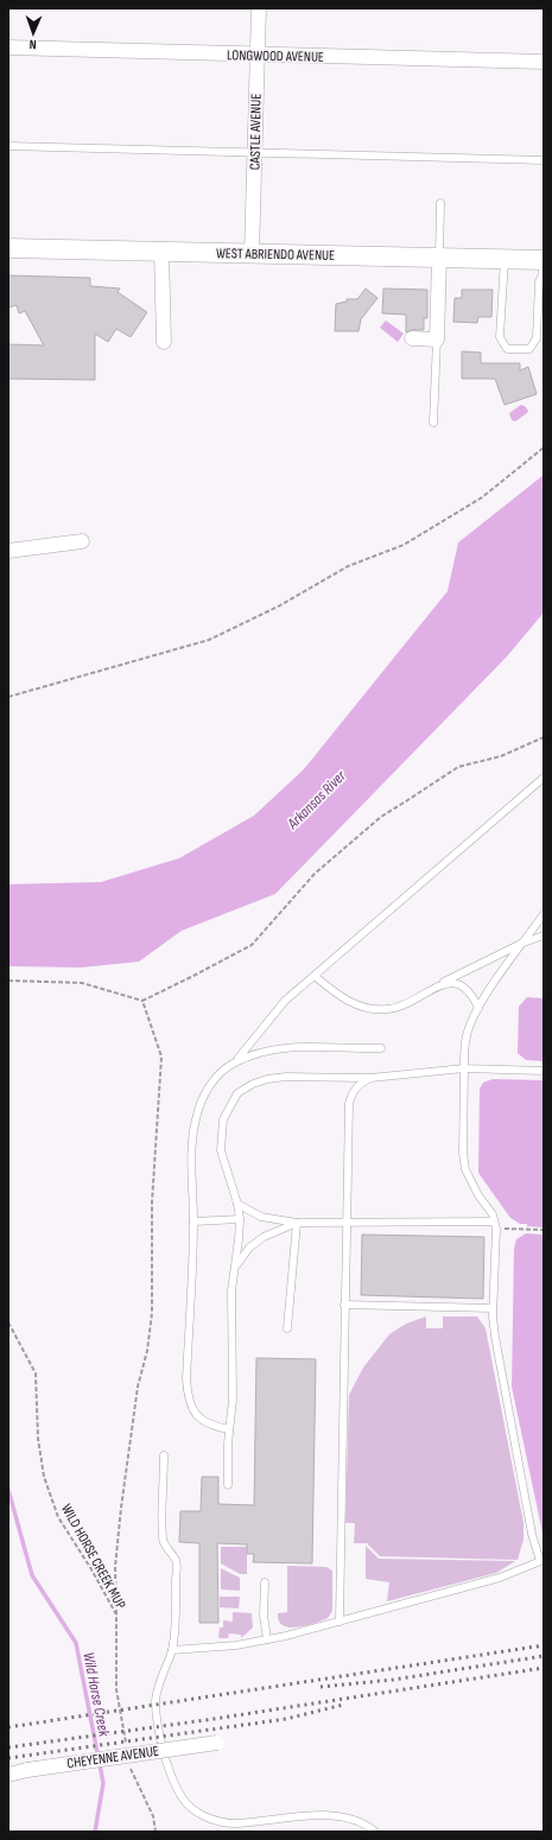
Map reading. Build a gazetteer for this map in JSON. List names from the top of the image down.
{
  "streets": {
    "street": [
      "LONGWOOD AVENUE",
      "CASTLE AVENUE",
      "WEST ABRIENDO AVENUE",
      "CHEYENNE AVENUE"
    ],
    "path": ["WILD HORSE CREEK MUP"]
  },
  "crossings": [
    ["LONGWOOD AVENUE", "CASTLE AVENUE"],
    ["CASTLE AVENUE", "WEST ABRIENDO AVENUE"]
  ],
  "water": ["Arkansas River", "Wild Horse Creek"],
  "north": "bottom"
}
